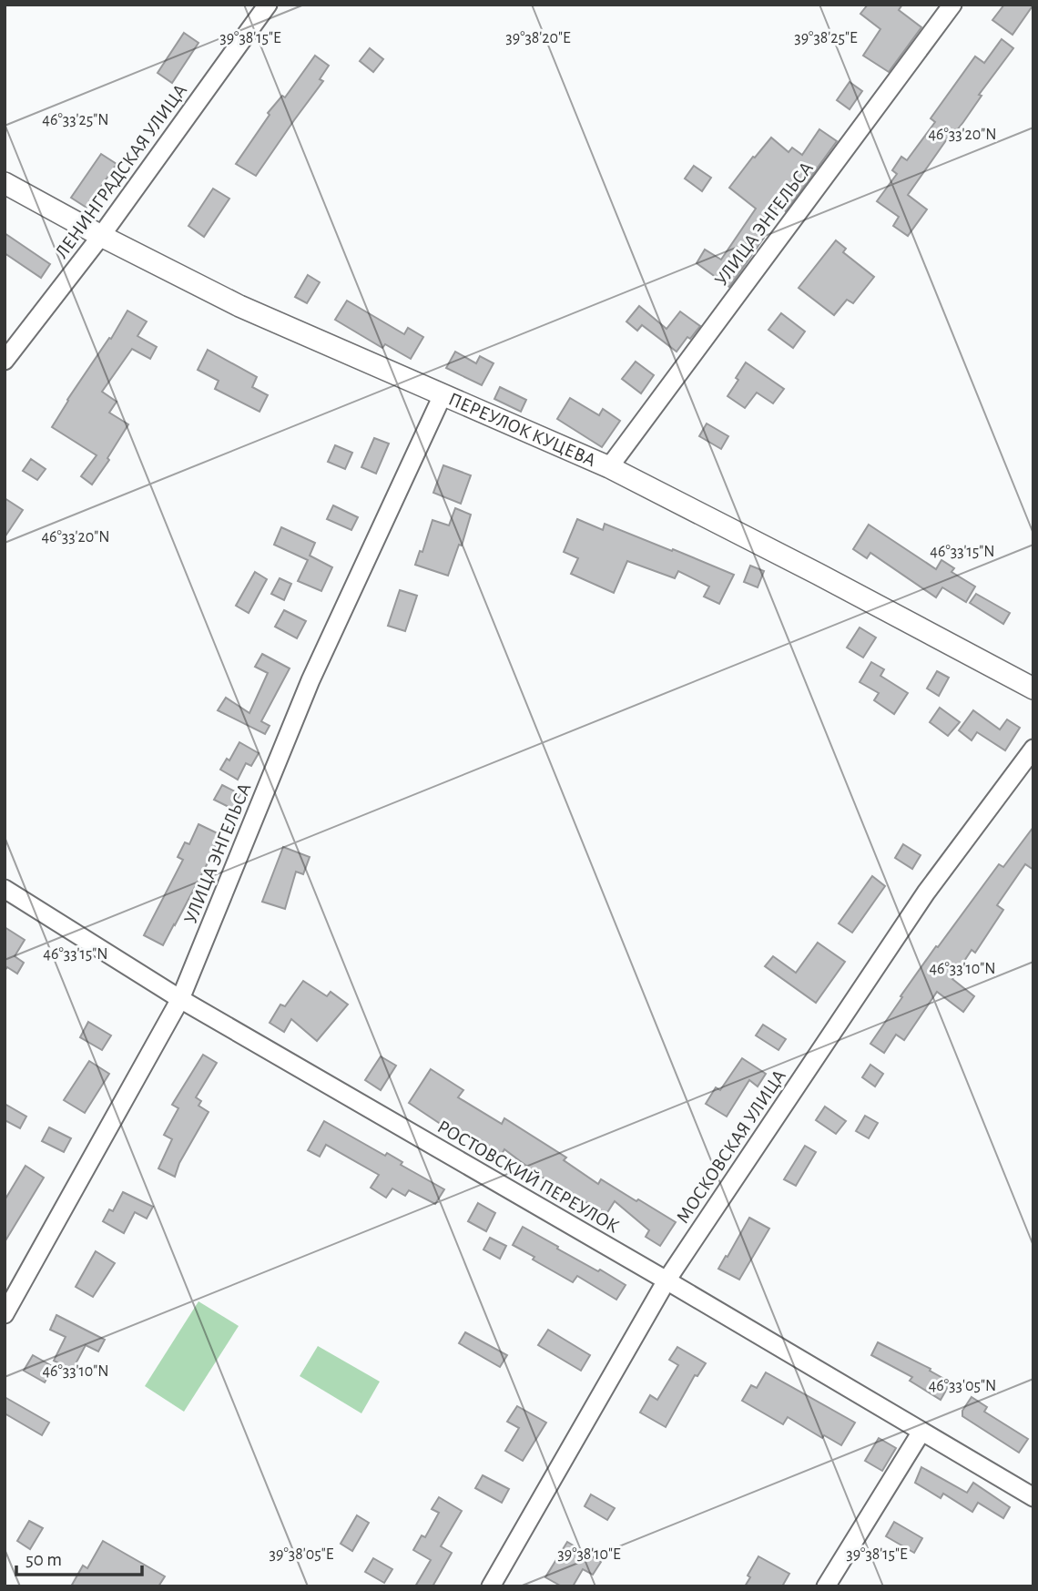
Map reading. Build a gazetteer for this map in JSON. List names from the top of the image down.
{
  "streets": {
    "street": [
      "ЛЕНИНГРАДСКАЯ УЛИЦА",
      "УЛИЦА ЭНГЕЛЬСА",
      "ПЕРЕУЛОК КУЦЕВА",
      "МОСКОВСКАЯ УЛИЦА",
      "РОСТОВСКИЙ ПЕРЕУЛОК"
    ]
  },
  "crossings": [
    ["ЛЕНИНГРАДСКАЯ УЛИЦА", "ПЕРЕУЛОК КУЦЕВА"],
    ["УЛИЦА ЭНГЕЛЬСА", "ПЕРЕУЛОК КУЦЕВА"],
    ["УЛИЦА ЭНГЕЛЬСА", "РОСТОВСКИЙ ПЕРЕУЛОК"],
    ["МОСКОВСКАЯ УЛИЦА", "РОСТОВСКИЙ ПЕРЕУЛОК"]
  ],
  "scale_bar": "50 m",
  "coordinates": [
    "39°38'15\"E",
    "39°38'20\"E",
    "39°38'25\"E",
    "46°33'25\"N",
    "46°33'20\"N",
    "46°33'15\"N",
    "46°33'10\"N",
    "46°33'05\"N",
    "39°38'05\"E",
    "39°38'10\"E"
  ]
}
